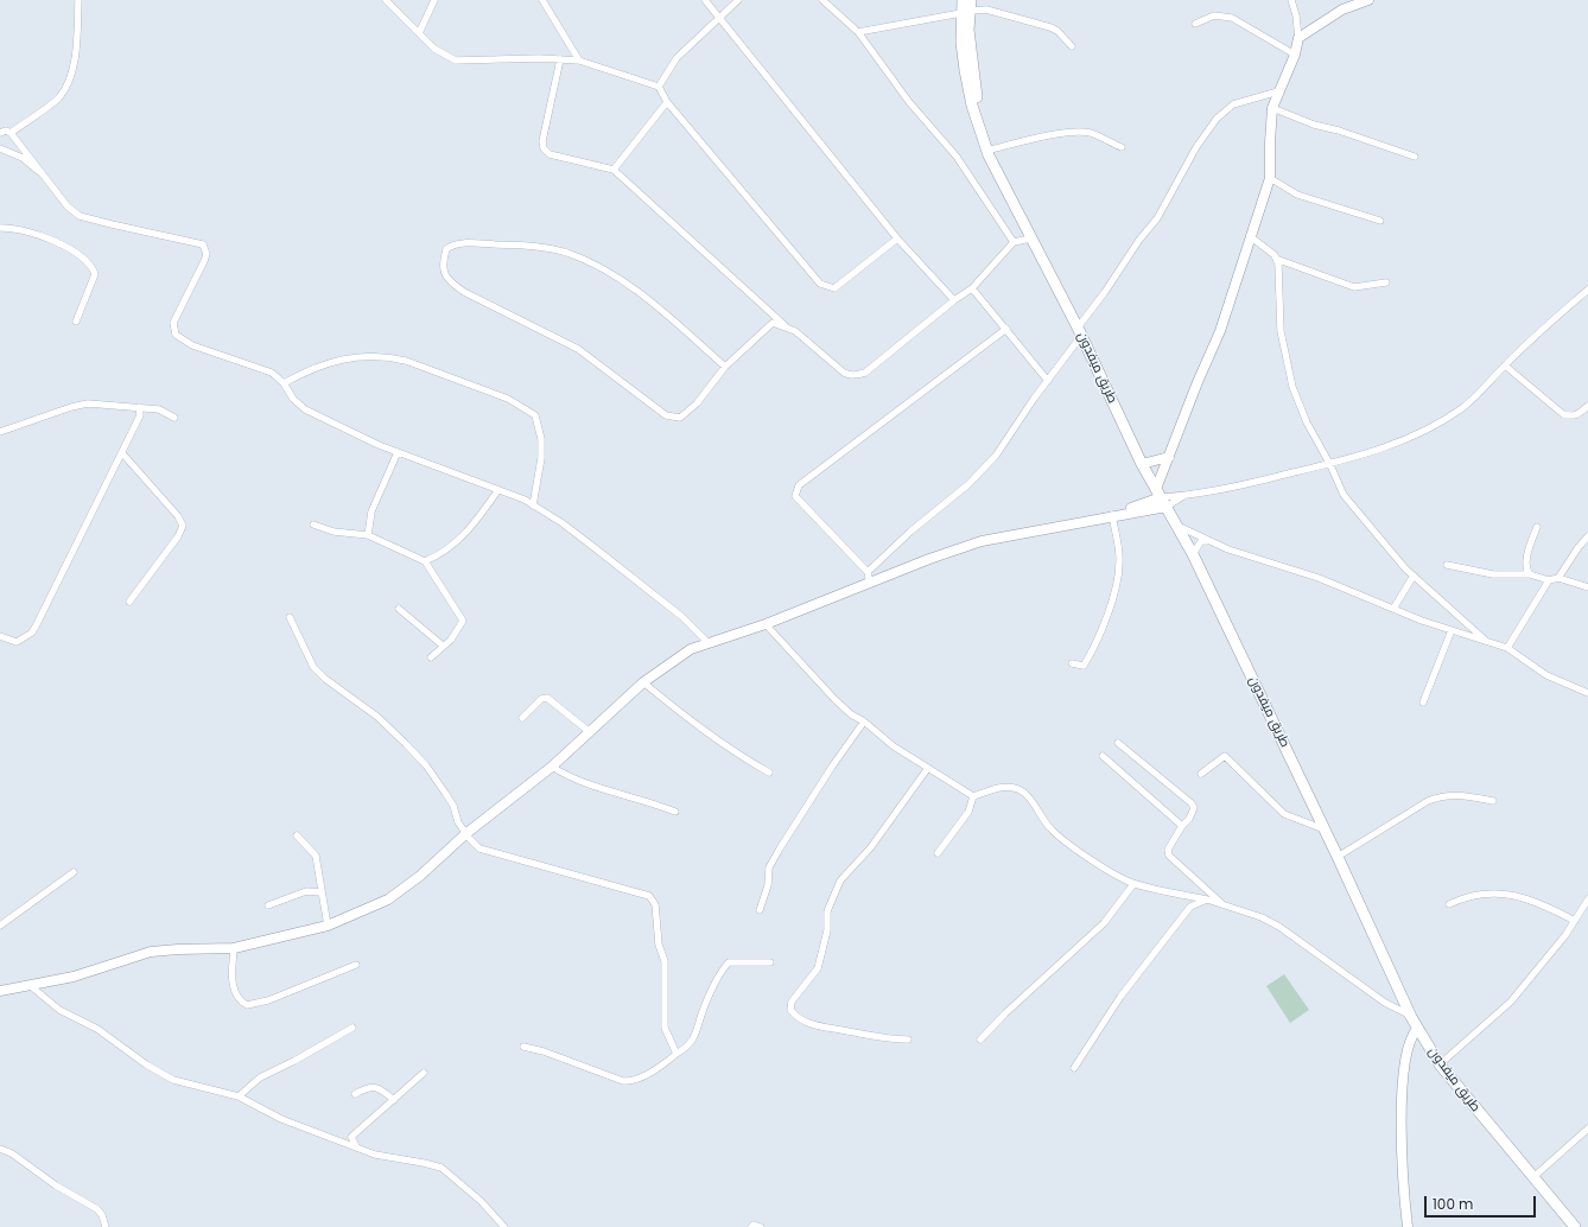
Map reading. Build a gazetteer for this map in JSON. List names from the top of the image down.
{
  "streets": {
    "main road": ["طريق ميفدون"]
  },
  "scale_bar": "100 m"
}
